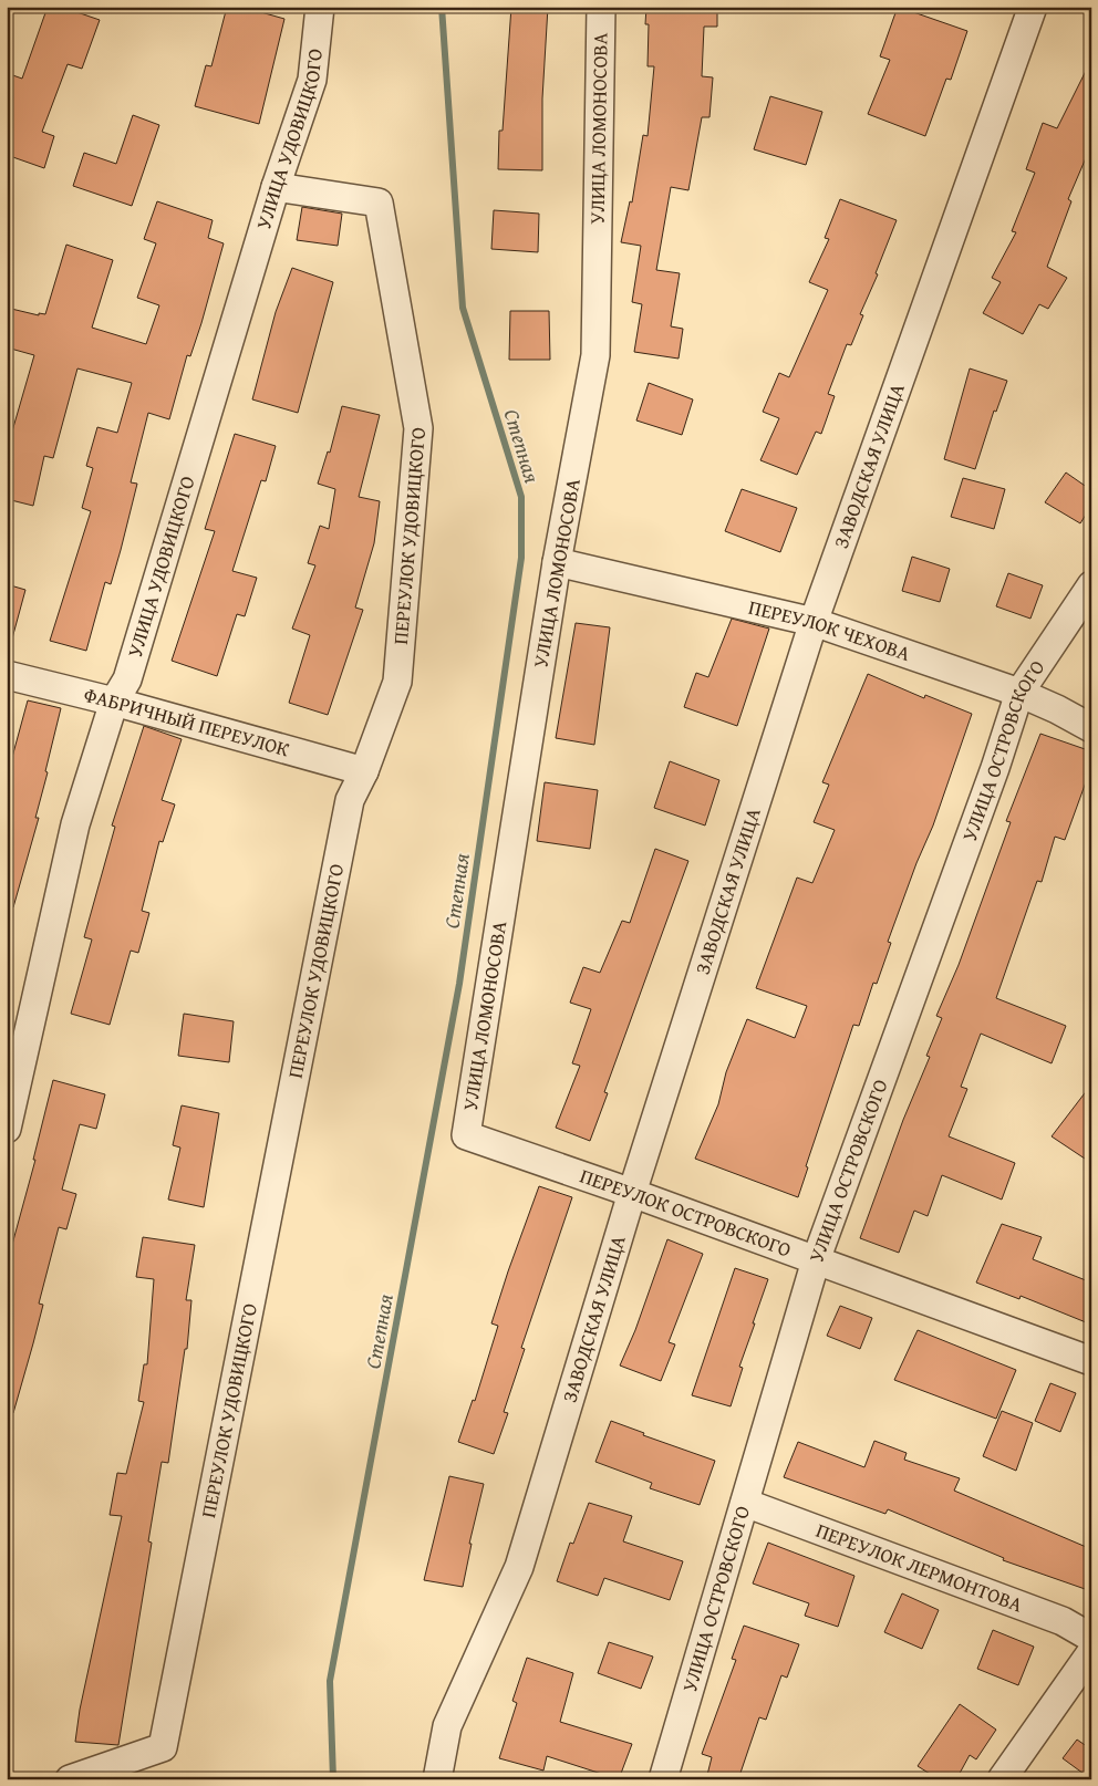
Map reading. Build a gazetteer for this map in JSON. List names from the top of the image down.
{
  "streets": {
    "street": [
      "УЛИЦА ЛОМОНОСОВА",
      "УЛИЦА УДОВИЦКОГО",
      "ЗАВОДСКАЯ УЛИЦА",
      "ПЕРЕУЛОК УДОВИЦКОГО",
      "ПЕРЕУЛОК ЧЕХОВА",
      "ФАБРИЧНЫЙ ПЕРЕУЛОК",
      "УЛИЦА ОСТРОВСКОГО",
      "ПЕРЕУЛОК ОСТРОВСКОГО",
      "ПЕРЕУЛОК ЛЕРМОНТОВА"
    ]
  },
  "crossings": [
    ["УЛИЦА ЛОМОНОСОВА", "ПЕРЕУЛОК ЧЕХОВА"],
    ["УЛИЦА ЛОМОНОСОВА", "ПЕРЕУЛОК ОСТРОВСКОГО"],
    ["УЛИЦА УДОВИЦКОГО", "ПЕРЕУЛОК УДОВИЦКОГО"],
    ["УЛИЦА УДОВИЦКОГО", "ФАБРИЧНЫЙ ПЕРЕУЛОК"],
    ["ЗАВОДСКАЯ УЛИЦА", "ПЕРЕУЛОК ЧЕХОВА"],
    ["ЗАВОДСКАЯ УЛИЦА", "ПЕРЕУЛОК ОСТРОВСКОГО"],
    ["ПЕРЕУЛОК УДОВИЦКОГО", "ФАБРИЧНЫЙ ПЕРЕУЛОК"],
    ["ПЕРЕУЛОК ЧЕХОВА", "УЛИЦА ОСТРОВСКОГО"],
    ["УЛИЦА ОСТРОВСКОГО", "ПЕРЕУЛОК ОСТРОВСКОГО"],
    ["УЛИЦА ОСТРОВСКОГО", "ПЕРЕУЛОК ЛЕРМОНТОВА"]
  ],
  "water": ["Степная"]
}
